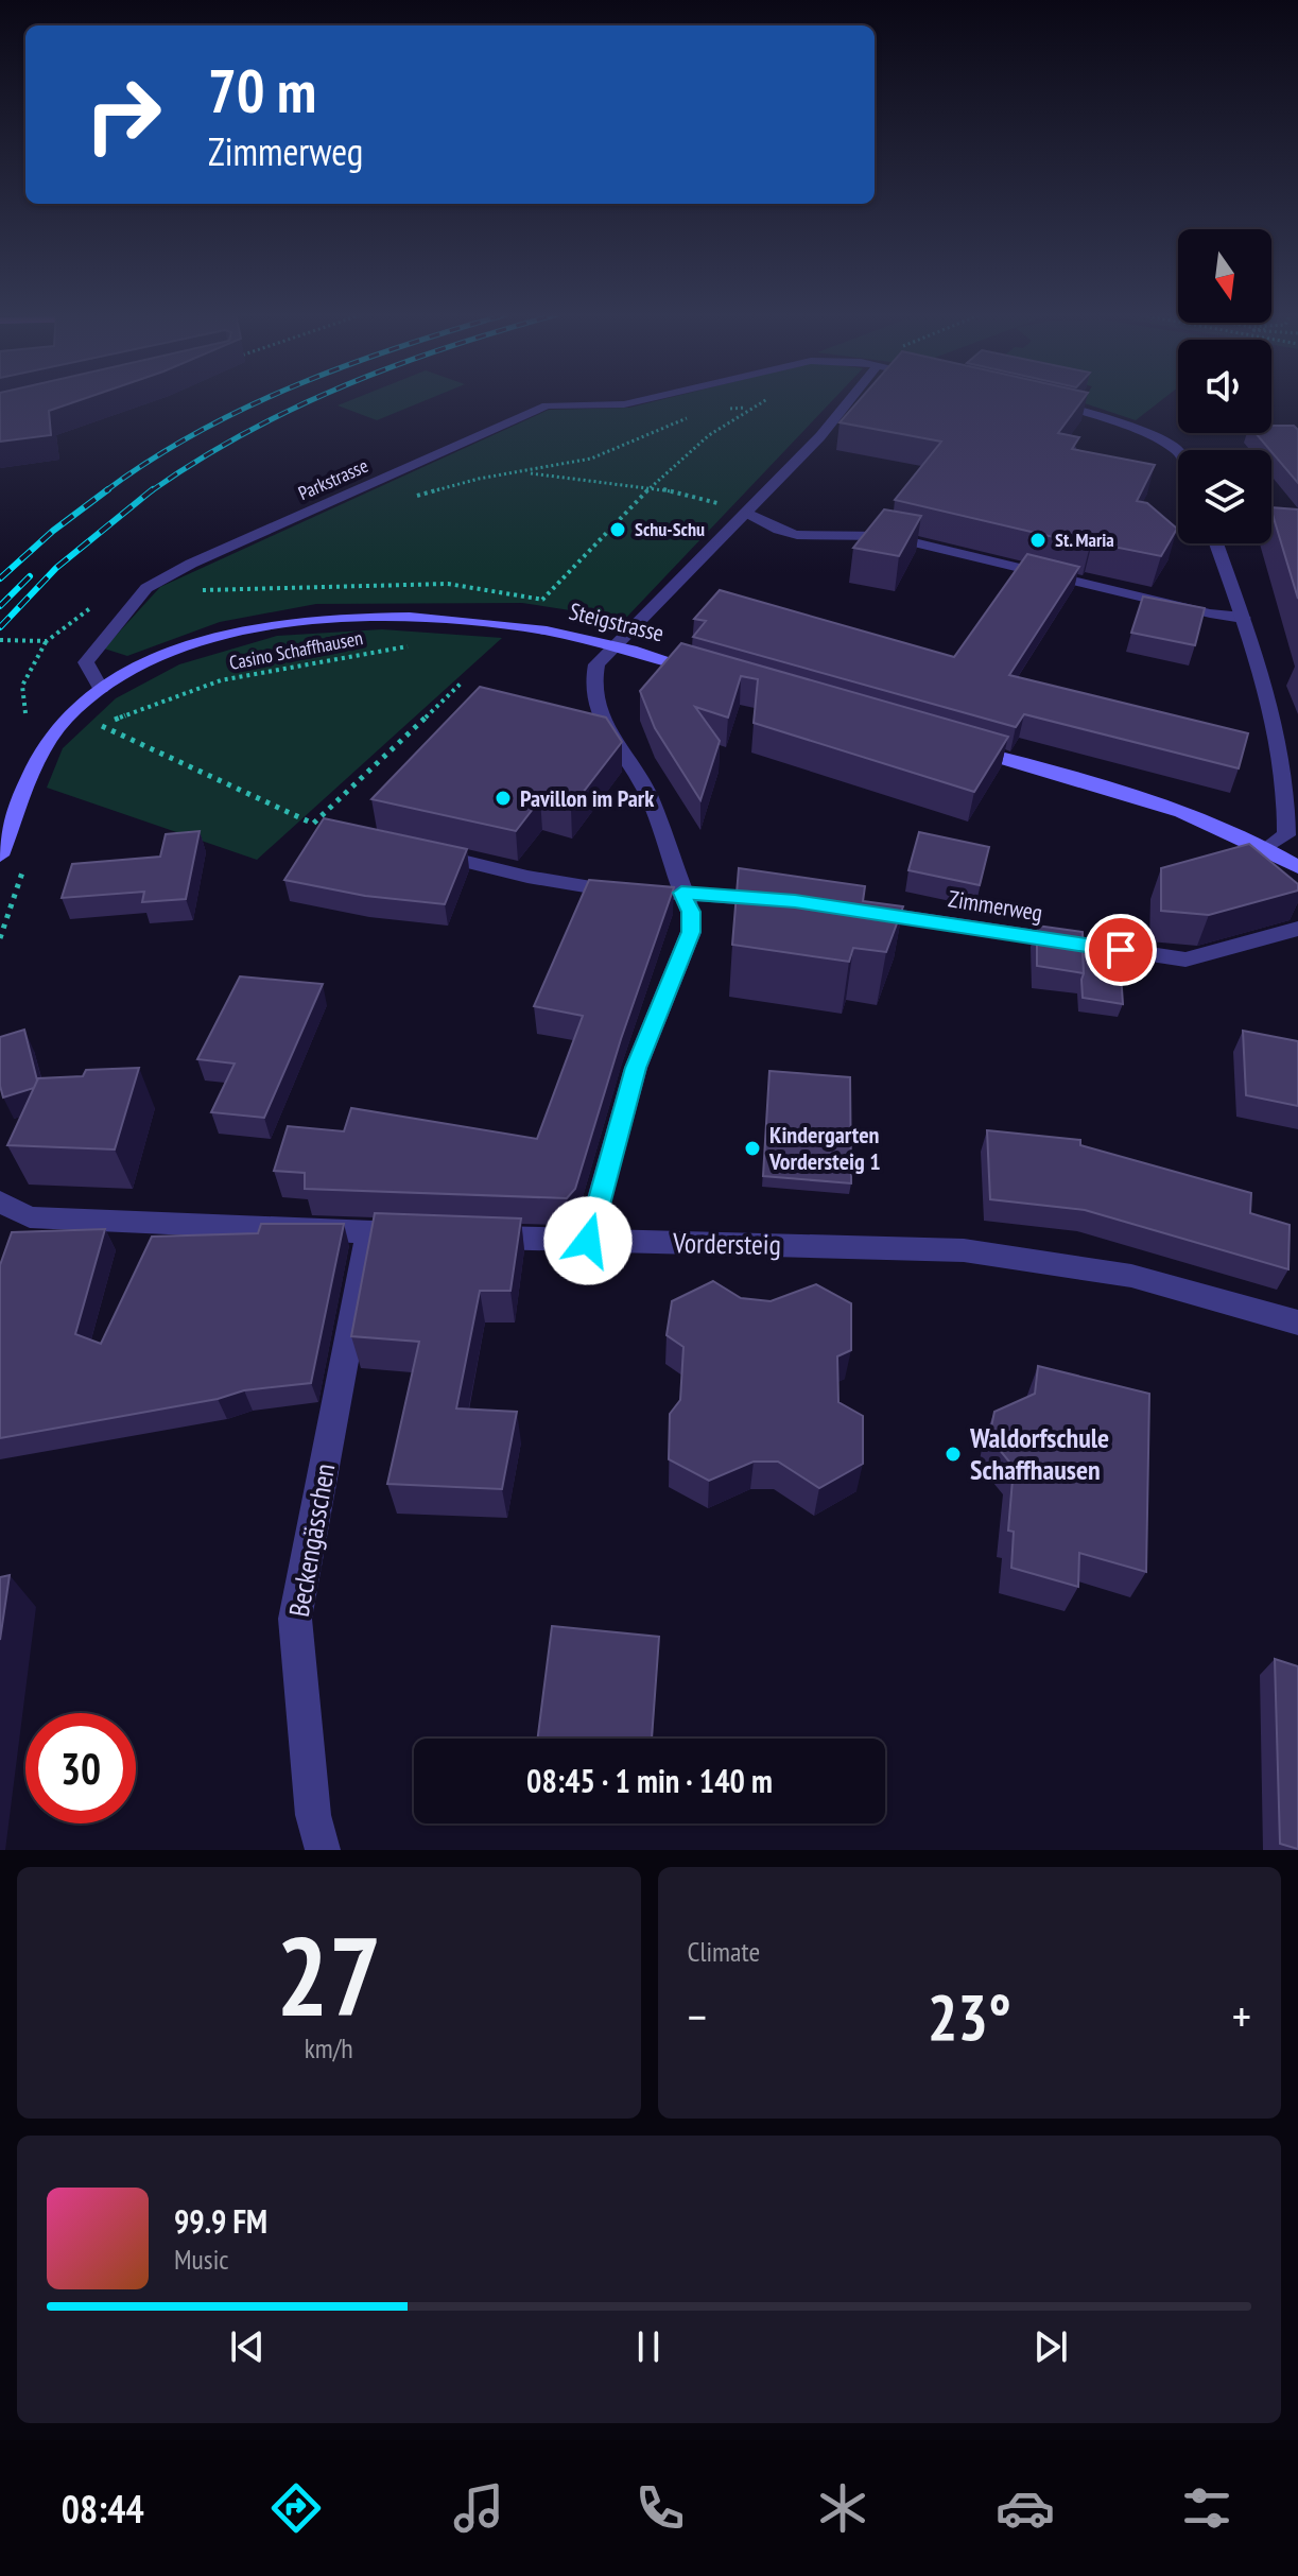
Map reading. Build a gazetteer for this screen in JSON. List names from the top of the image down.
{
  "streets": {
    "street": [
      "Parkstrasse",
      "Steigstrasse",
      "Zimmerweg",
      "Vordersteig",
      "Beckengässchen"
    ],
    "path": ["Casino Schaffhausen"]
  },
  "crossings": [
    ["Parkstrasse", "Steigstrasse"]
  ],
  "places": [
    "Schu-Schu",
    "St. Maria",
    "Pavillon im Park",
    "Kindergarten Vordersteig 1",
    "Waldorfschule Schaffhausen"
  ],
  "north": "bottom",
  "page": {
    "turn": ["70 m", "Zimmerweg"],
    "limit": "30",
    "trip": "08:45 · 1 min · 140 m",
    "tile": [
      ["27", "km/h"],
      "Climate"
    ],
    "heat": ["−", "23°", "+"],
    "song": ["99.9 FM", "Music"],
    "tabs": "08:44"
  }
}
